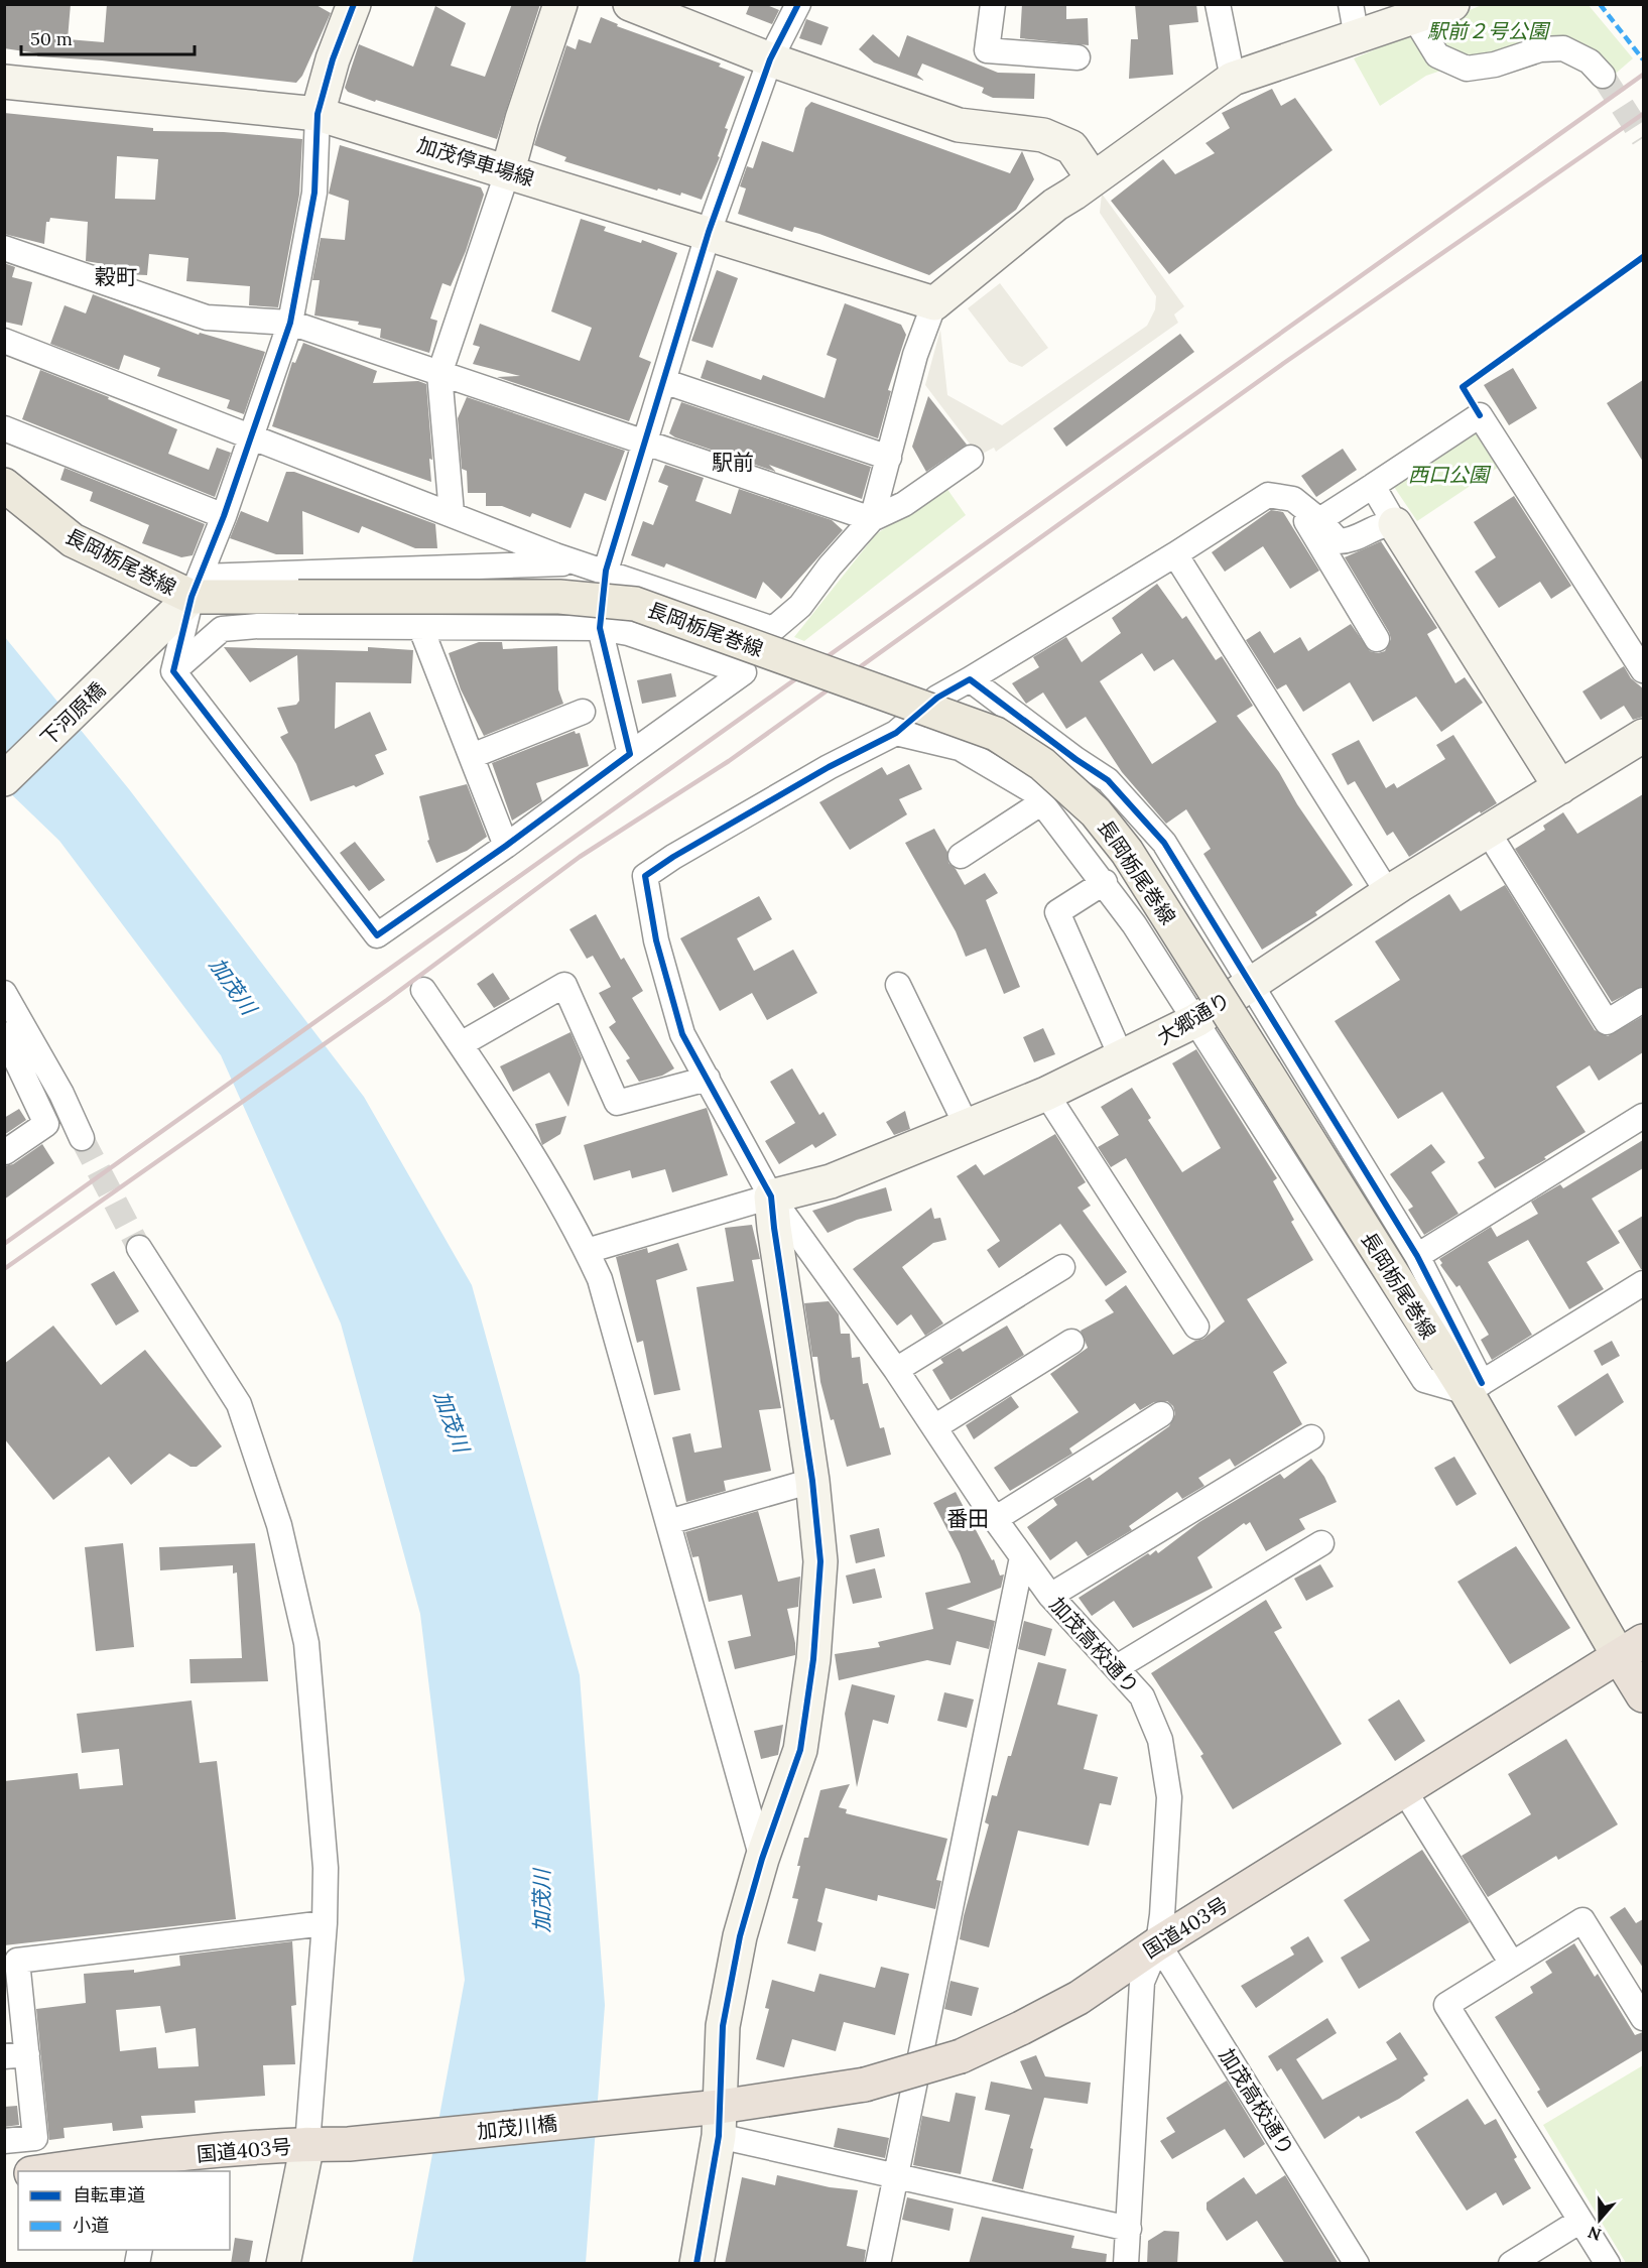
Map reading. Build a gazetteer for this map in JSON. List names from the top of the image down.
{
  "streets": {
    "highway": ["国道403号", "加茂川橋"],
    "main road": ["長岡栃尾巻線"],
    "street": [
      "加茂停車場線",
      "下河原橋",
      "大郷通り",
      "加茂高校通り"
    ]
  },
  "crossings": [
    ["長岡栃尾巻線", "下河原橋"],
    ["長岡栃尾巻線", "国道403号"],
    ["大郷通り", "加茂高校通り"],
    ["加茂高校通り", "国道403号"],
    ["国道403号", "加茂川橋"]
  ],
  "districts": ["穀町", "駅前", "番田"],
  "water": ["加茂川"],
  "parks": ["駅前２号公園", "西口公園"],
  "legend": ["自転車道", "小道"],
  "scale_bar": "50 m",
  "north": "bottom"
}
